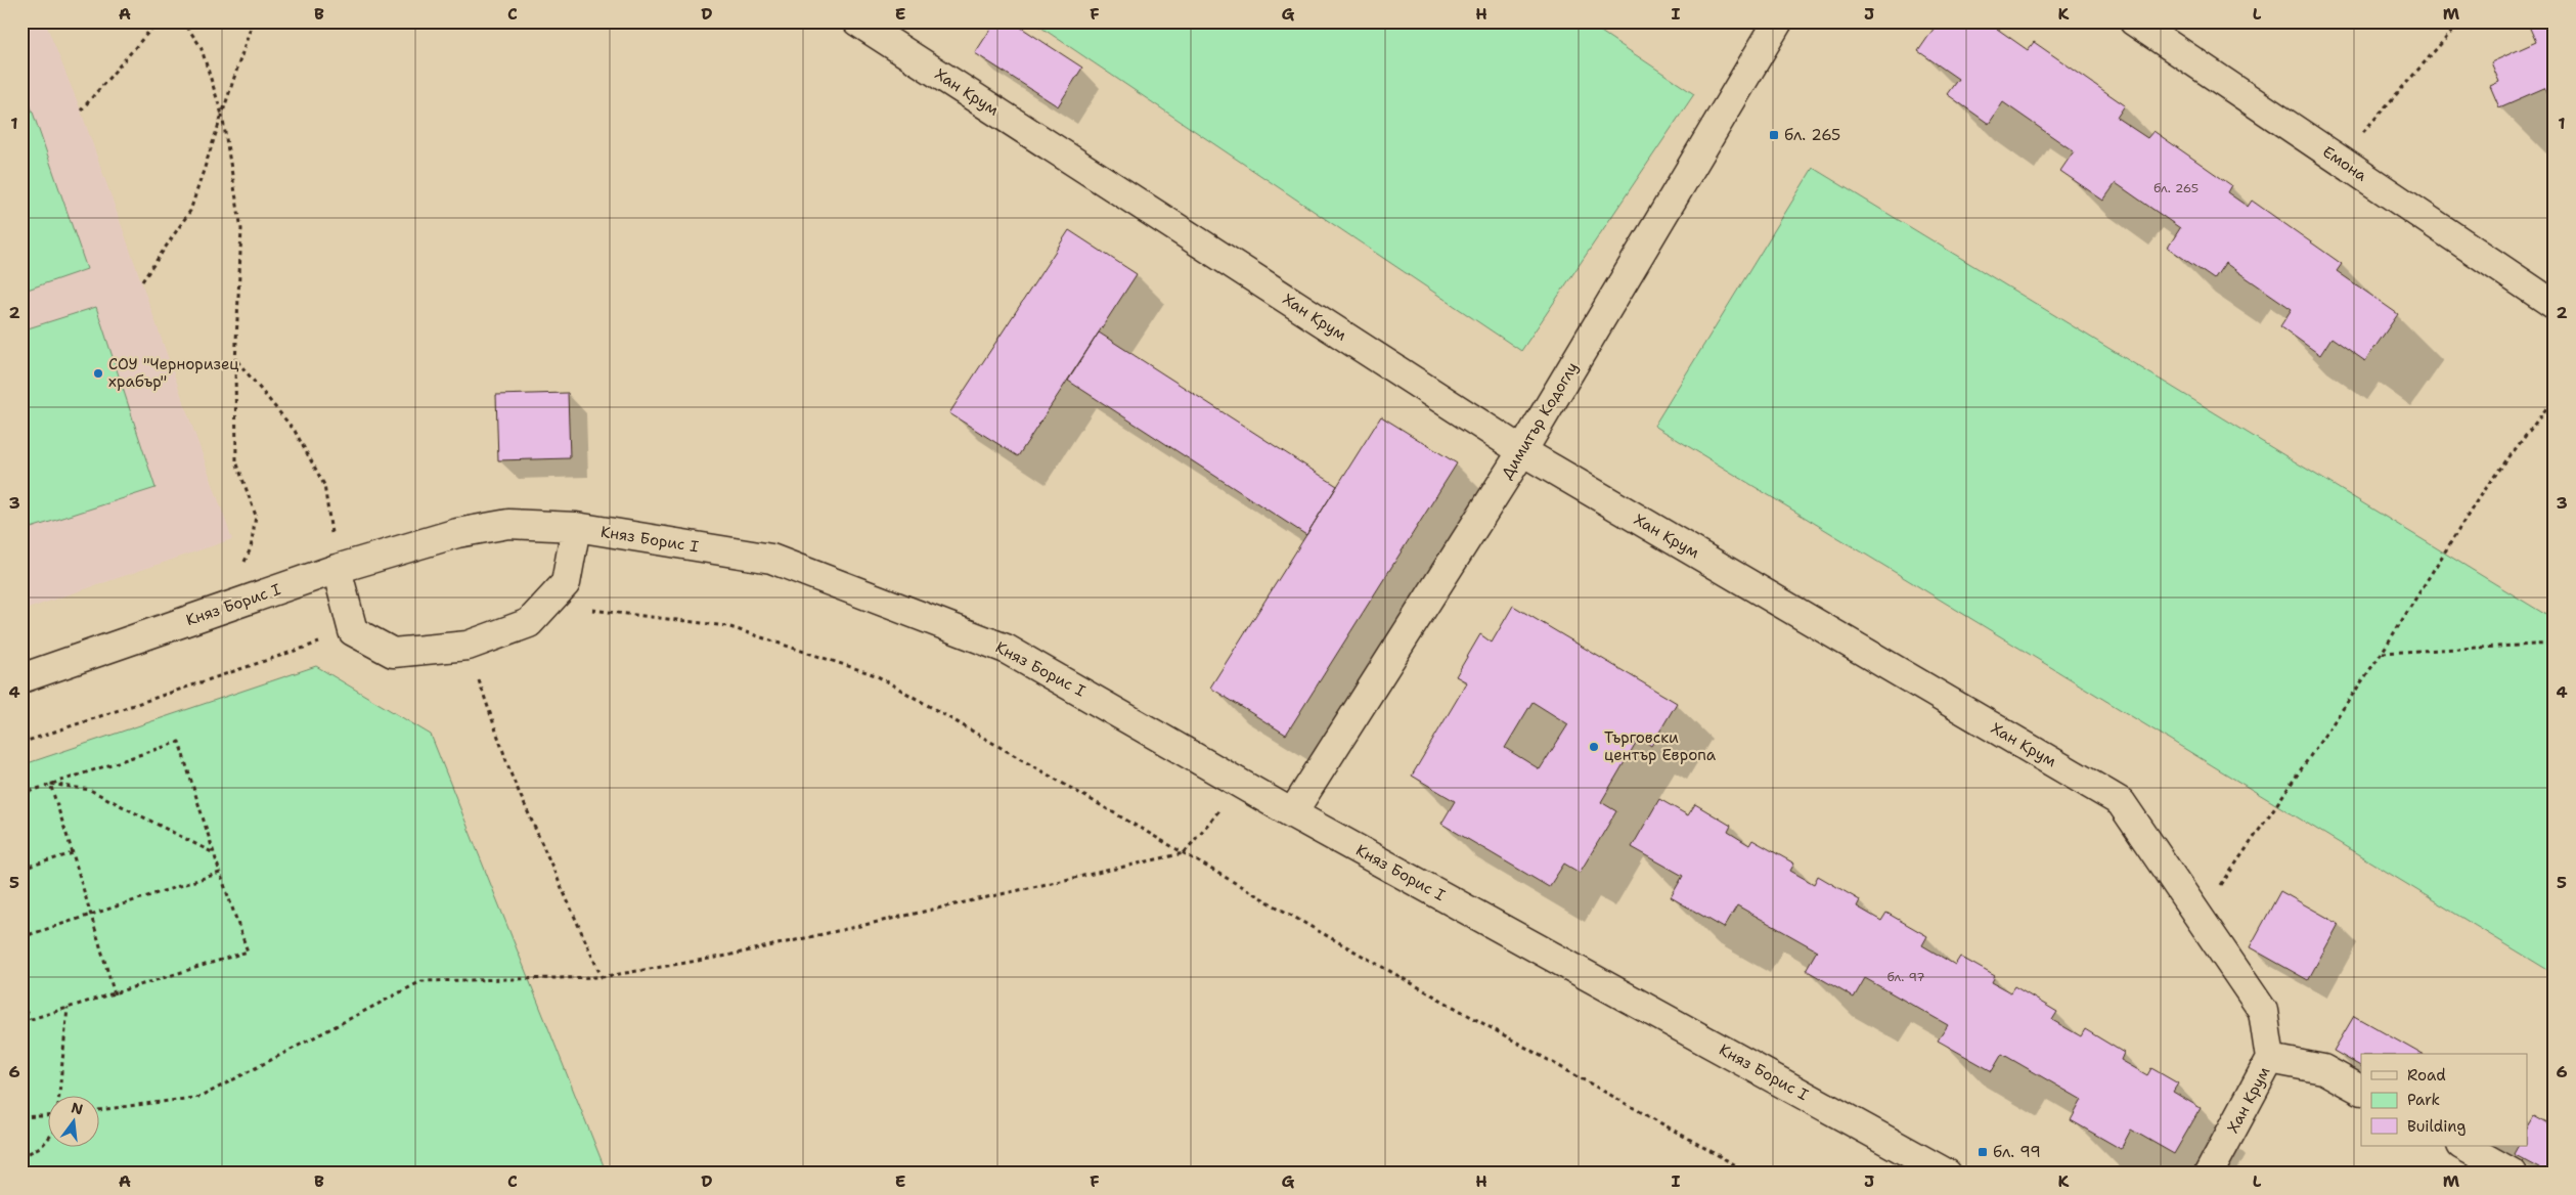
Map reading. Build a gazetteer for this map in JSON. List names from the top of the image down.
{
  "streets": {
    "street": [
      "Хан Крум",
      "Емона",
      "Димитър Кодоглу",
      "Княз Борис I"
    ]
  },
  "crossings": [
    ["Хан Крум", "Димитър Кодоглу"],
    ["Димитър Кодоглу", "Княз Борис I"]
  ],
  "places": {
    "transit": ["бл. 265", "бл. 99"],
    "other": ["СОУ \"Черноризец храбър\"", "Търговски център Европа"]
  },
  "house_numbers": ["бл. 265", "бл. 97"],
  "legend": ["Road", "Park", "Building"],
  "north": "top",
  "grid": {
    "columns": [
      "A",
      "B",
      "C",
      "D",
      "E",
      "F",
      "G",
      "H",
      "I",
      "J",
      "K",
      "L",
      "M"
    ],
    "rows": [
      "1",
      "2",
      "3",
      "4",
      "5",
      "6"
    ]
  }
}
